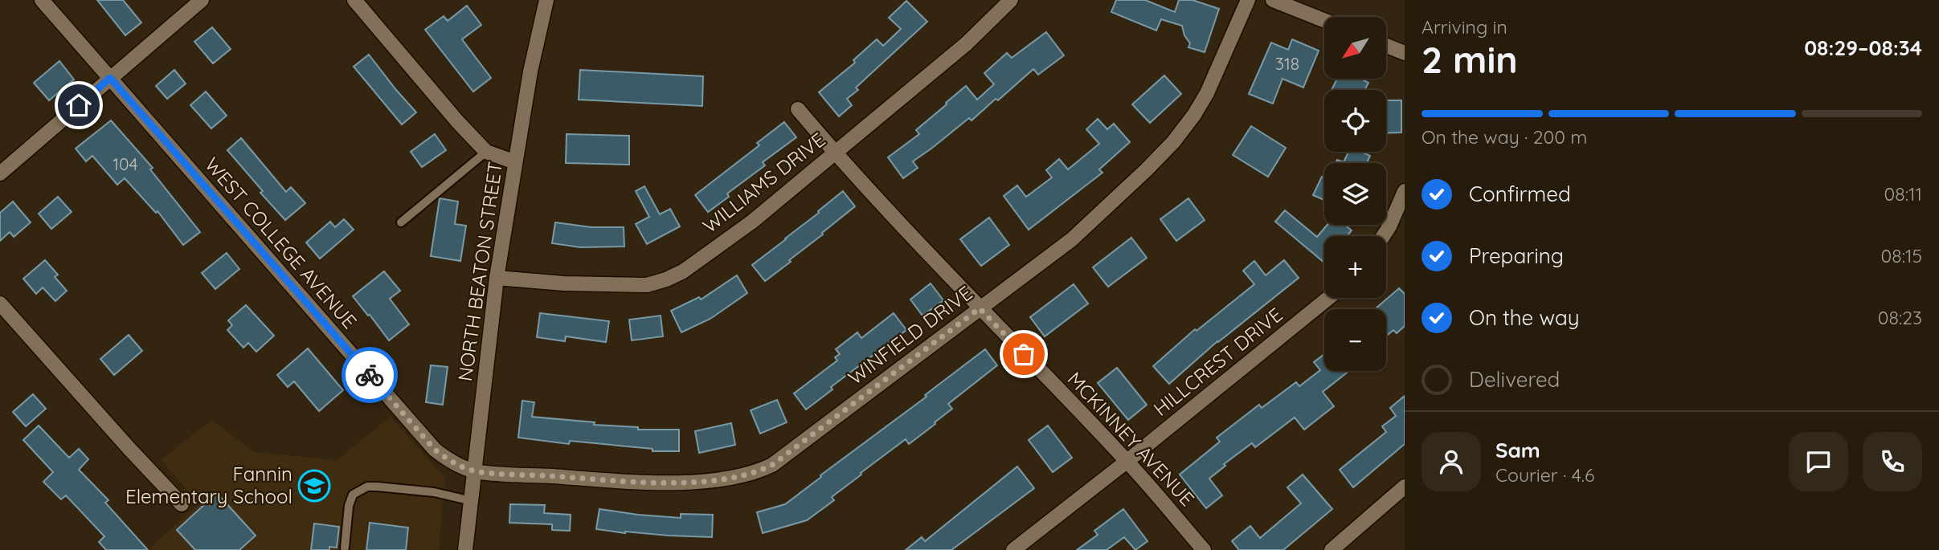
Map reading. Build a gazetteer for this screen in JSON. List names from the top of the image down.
{
  "streets": {
    "street": [
      "WILLIAMS DRIVE",
      "WEST COLLEGE AVENUE",
      "NORTH BEATON STREET",
      "WINFIELD DRIVE",
      "HILLCREST DRIVE",
      "MCKINNEY AVENUE"
    ]
  },
  "crossings": [
    ["WILLIAMS DRIVE", "NORTH BEATON STREET"],
    ["WILLIAMS DRIVE", "MCKINNEY AVENUE"],
    ["WEST COLLEGE AVENUE", "NORTH BEATON STREET"],
    ["WEST COLLEGE AVENUE", "WINFIELD DRIVE"],
    ["NORTH BEATON STREET", "WINFIELD DRIVE"],
    ["WINFIELD DRIVE", "MCKINNEY AVENUE"],
    ["HILLCREST DRIVE", "MCKINNEY AVENUE"]
  ],
  "places": {
    "school or university": ["Fannin Elementary School"]
  },
  "house_numbers": ["318", "104"],
  "north": "bottom left",
  "page": {
    "heading": ["2 min", "Arriving in", "08:29–08:34"],
    "panel": ["Sam", "Courier · 4.6"],
    "map_buttons": ["+", "−"],
    "bar": "On the way · 200 m",
    "list": [
      ["Confirmed", "08:11"],
      ["Preparing", "08:15"],
      ["On the way", "08:23"],
      "Delivered"
    ]
  }
}
